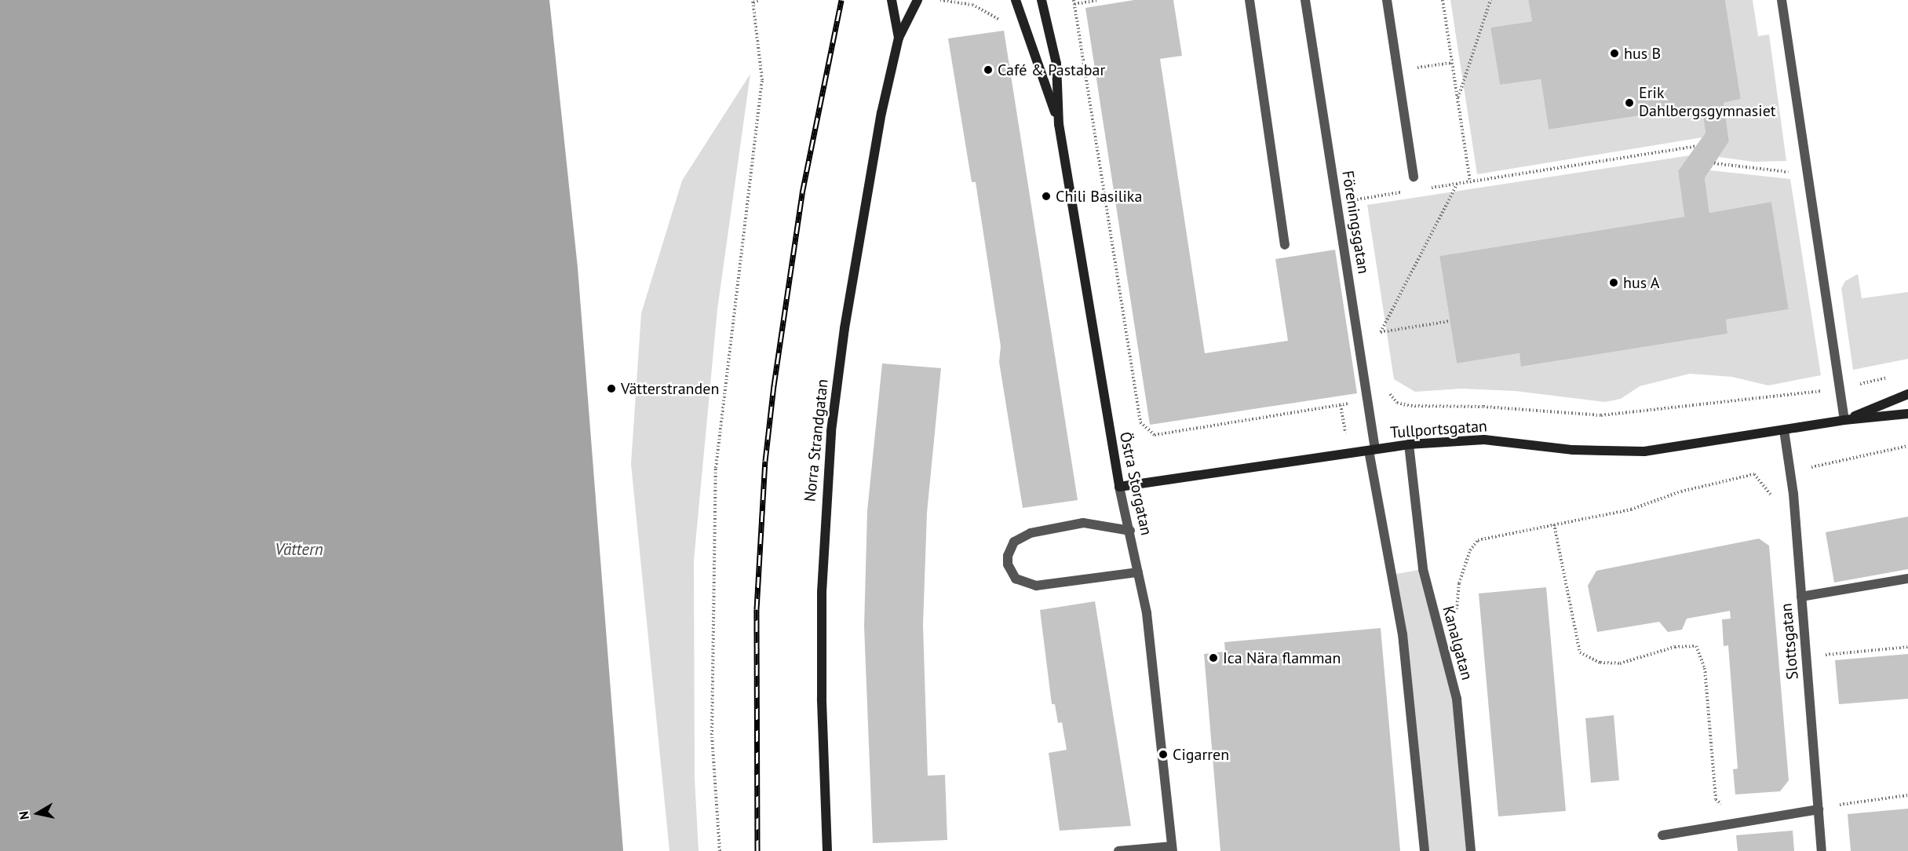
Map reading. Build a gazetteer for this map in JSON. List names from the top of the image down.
{
  "streets": {
    "street": [
      "Föreningsgatan",
      "Tullportsgatan",
      "Norra Strandgatan",
      "Östra Storgatan",
      "Slottsgatan",
      "Kanalgatan"
    ]
  },
  "crossings": [
    ["Föreningsgatan", "Tullportsgatan"],
    ["Tullportsgatan", "Östra Storgatan"],
    ["Tullportsgatan", "Slottsgatan"],
    ["Tullportsgatan", "Kanalgatan"]
  ],
  "water": ["Vättern"],
  "places": [
    "hus B",
    "Café & Pastabar",
    "Erik Dahlbergsgymnasiet",
    "Chili Basilika",
    "hus A",
    "Vätterstranden",
    "Ica Nära flamman",
    "Cigarren"
  ],
  "north": "left"
}
